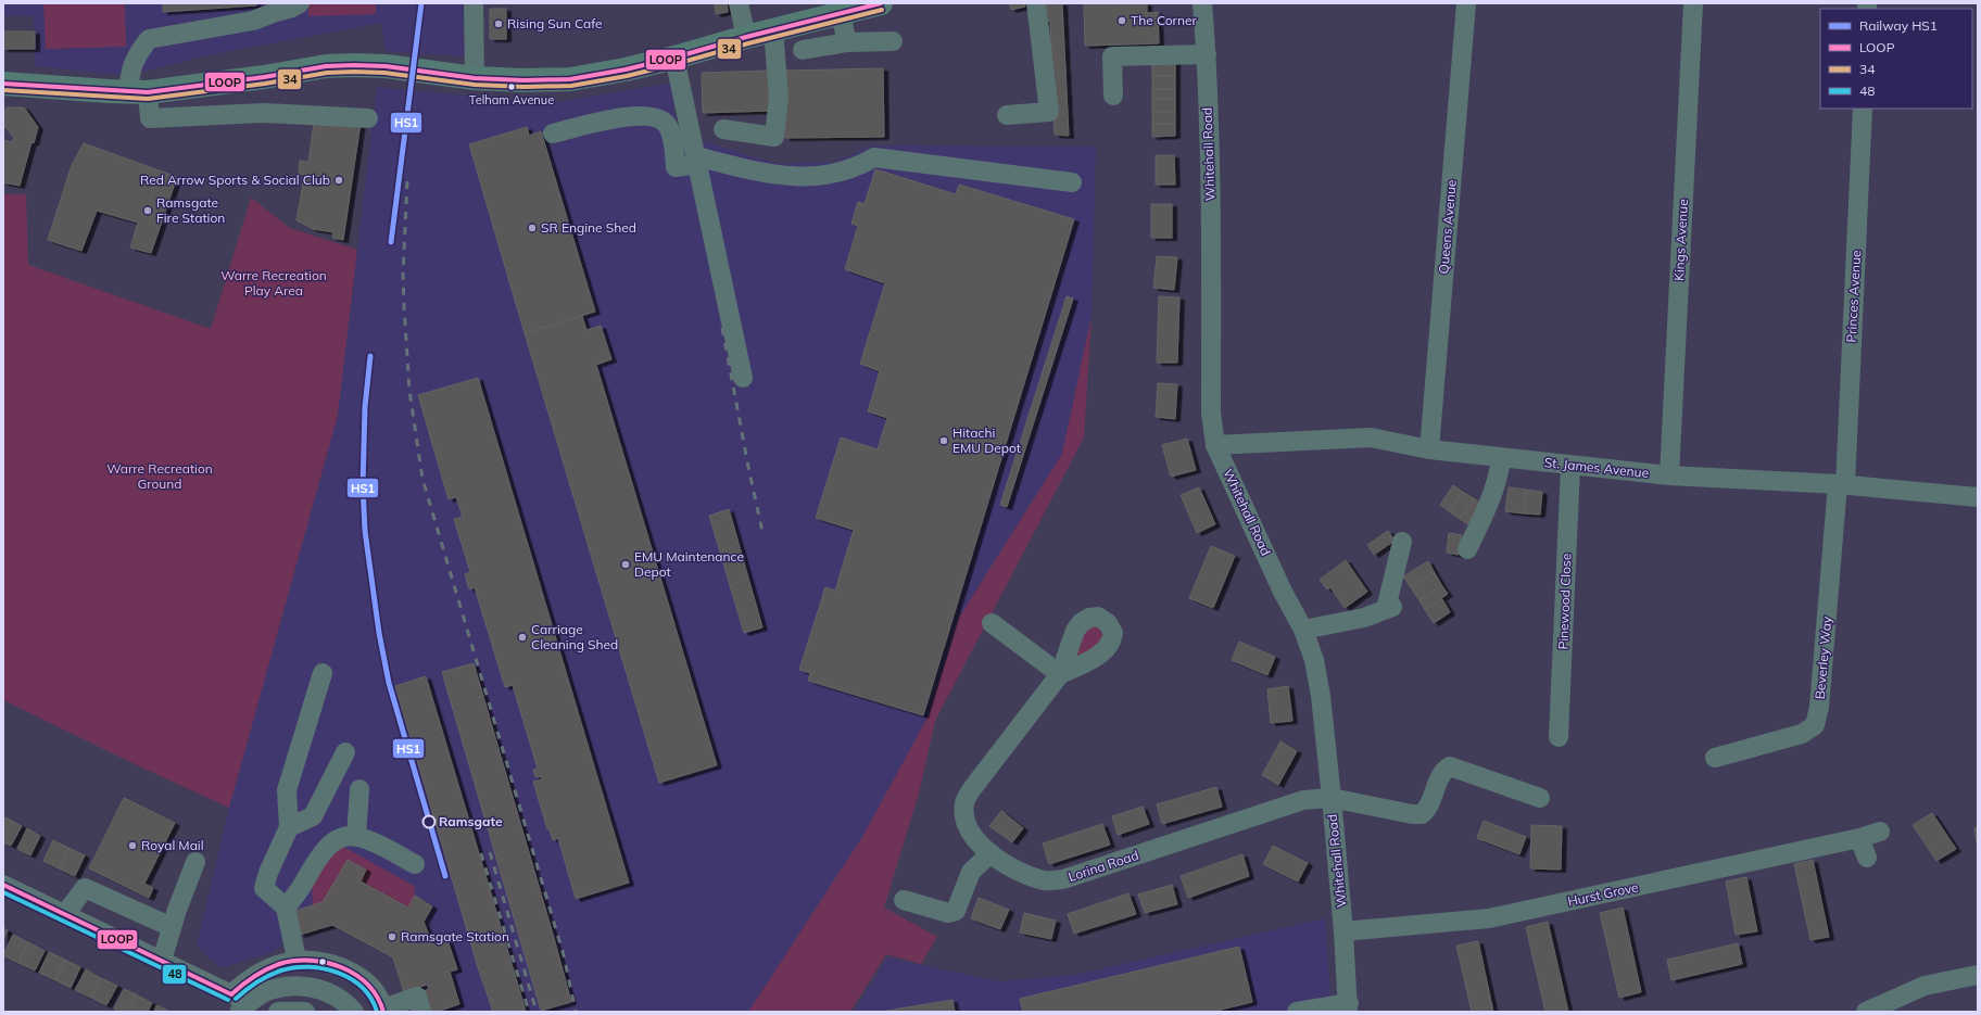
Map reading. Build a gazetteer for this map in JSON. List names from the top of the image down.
{
  "streets": {
    "street": [
      "Whitehall Road",
      "Queens Avenue",
      "Kings Avenue",
      "Princes Avenue",
      "St. James Avenue",
      "Pinewood Close",
      "Beverley Way",
      "Lorina Road",
      "Hurst Grove"
    ]
  },
  "crossings": [
    ["Whitehall Road", "St. James Avenue"],
    ["Whitehall Road", "Lorina Road"],
    ["Whitehall Road", "Hurst Grove"],
    ["Queens Avenue", "St. James Avenue"],
    ["Kings Avenue", "St. James Avenue"],
    ["Princes Avenue", "St. James Avenue"],
    ["Princes Avenue", "Beverley Way"],
    ["St. James Avenue", "Pinewood Close"],
    ["St. James Avenue", "Beverley Way"]
  ],
  "parks": ["Warre Recreation Play Area", "Warre Recreation Ground"],
  "places": [
    "The Corner",
    "Rising Sun Cafe",
    "Telham Avenue",
    "Red Arrow Sports & Social Club",
    "Ramsgate Fire Station",
    "SR Engine Shed",
    "Hitachi EMU Depot",
    "EMU Maintenance Depot",
    "Carriage Cleaning Shed",
    "Ramsgate",
    "Royal Mail",
    "Ramsgate Station"
  ],
  "lines": [
    "rail line HS1",
    "transit line LOOP",
    "transit line 34",
    "transit line 48"
  ],
  "legend": [
    "Railway HS1",
    "LOOP",
    "34",
    "48"
  ]
}
